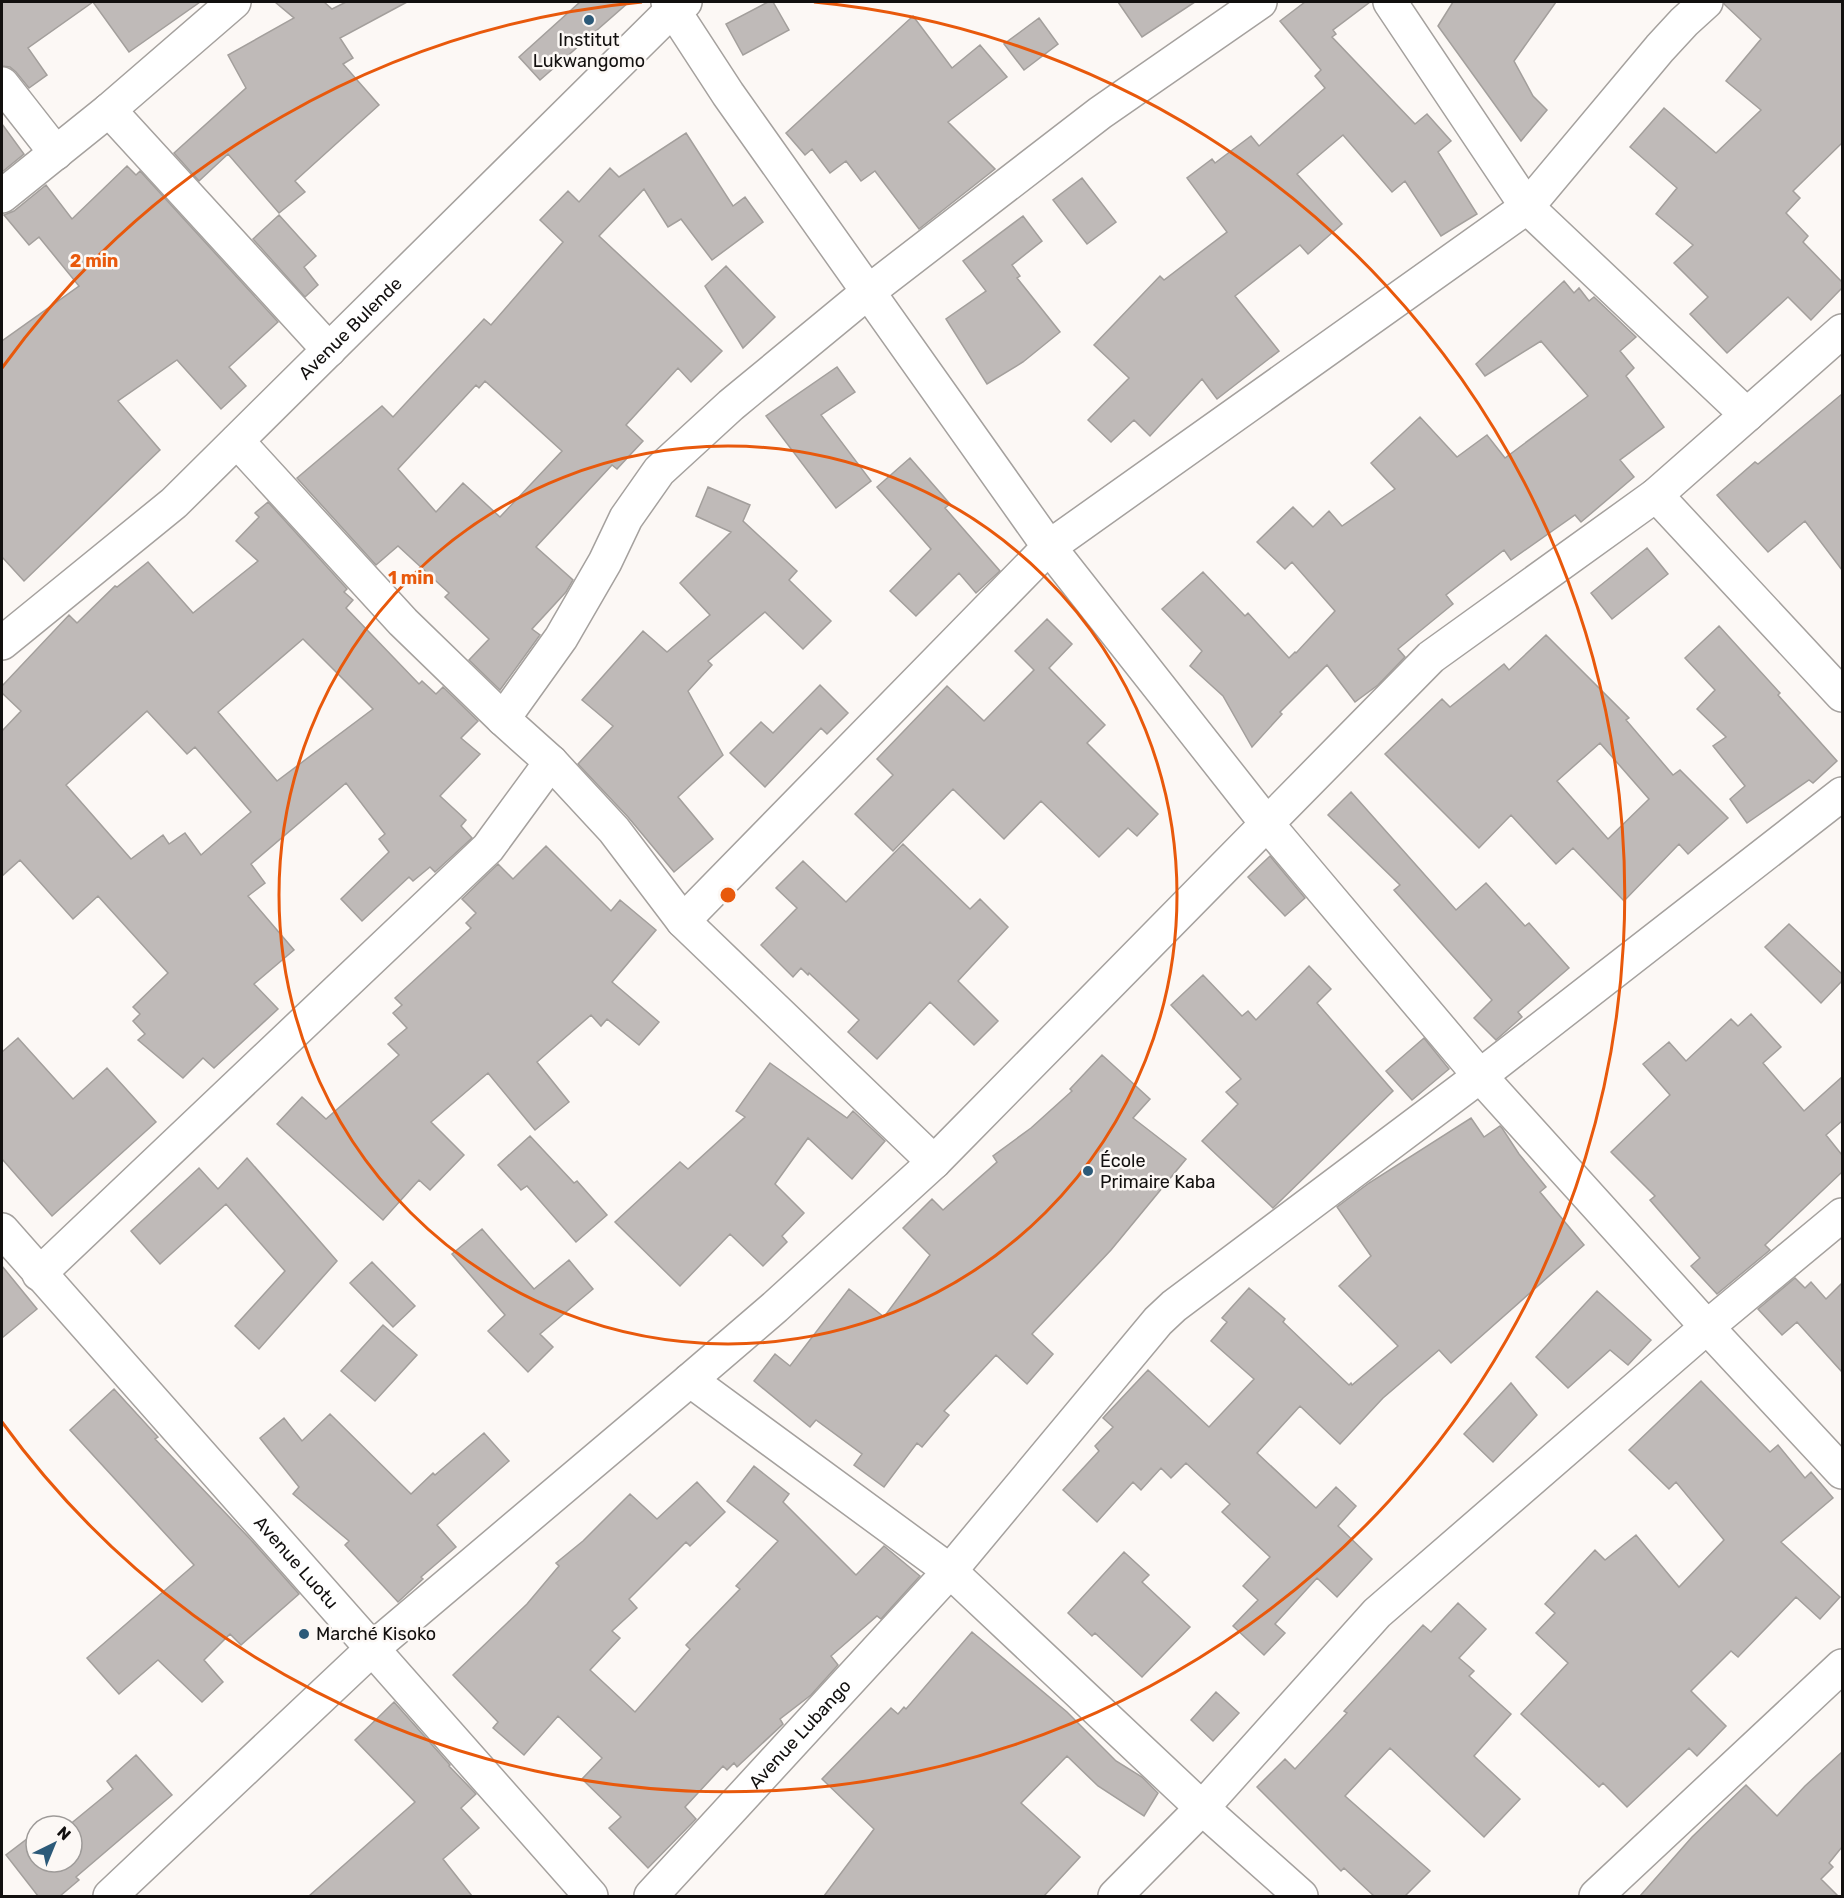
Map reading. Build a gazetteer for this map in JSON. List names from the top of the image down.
{
  "streets": {
    "street": ["Avenue Bulende", "Avenue Luotu", "Avenue Lubango"]
  },
  "places": ["Institut Lukwangomo", "École Primaire Kaba", "Marché Kisoko"],
  "north": "top right",
  "rings": ["2 min", "1 min"]
}
